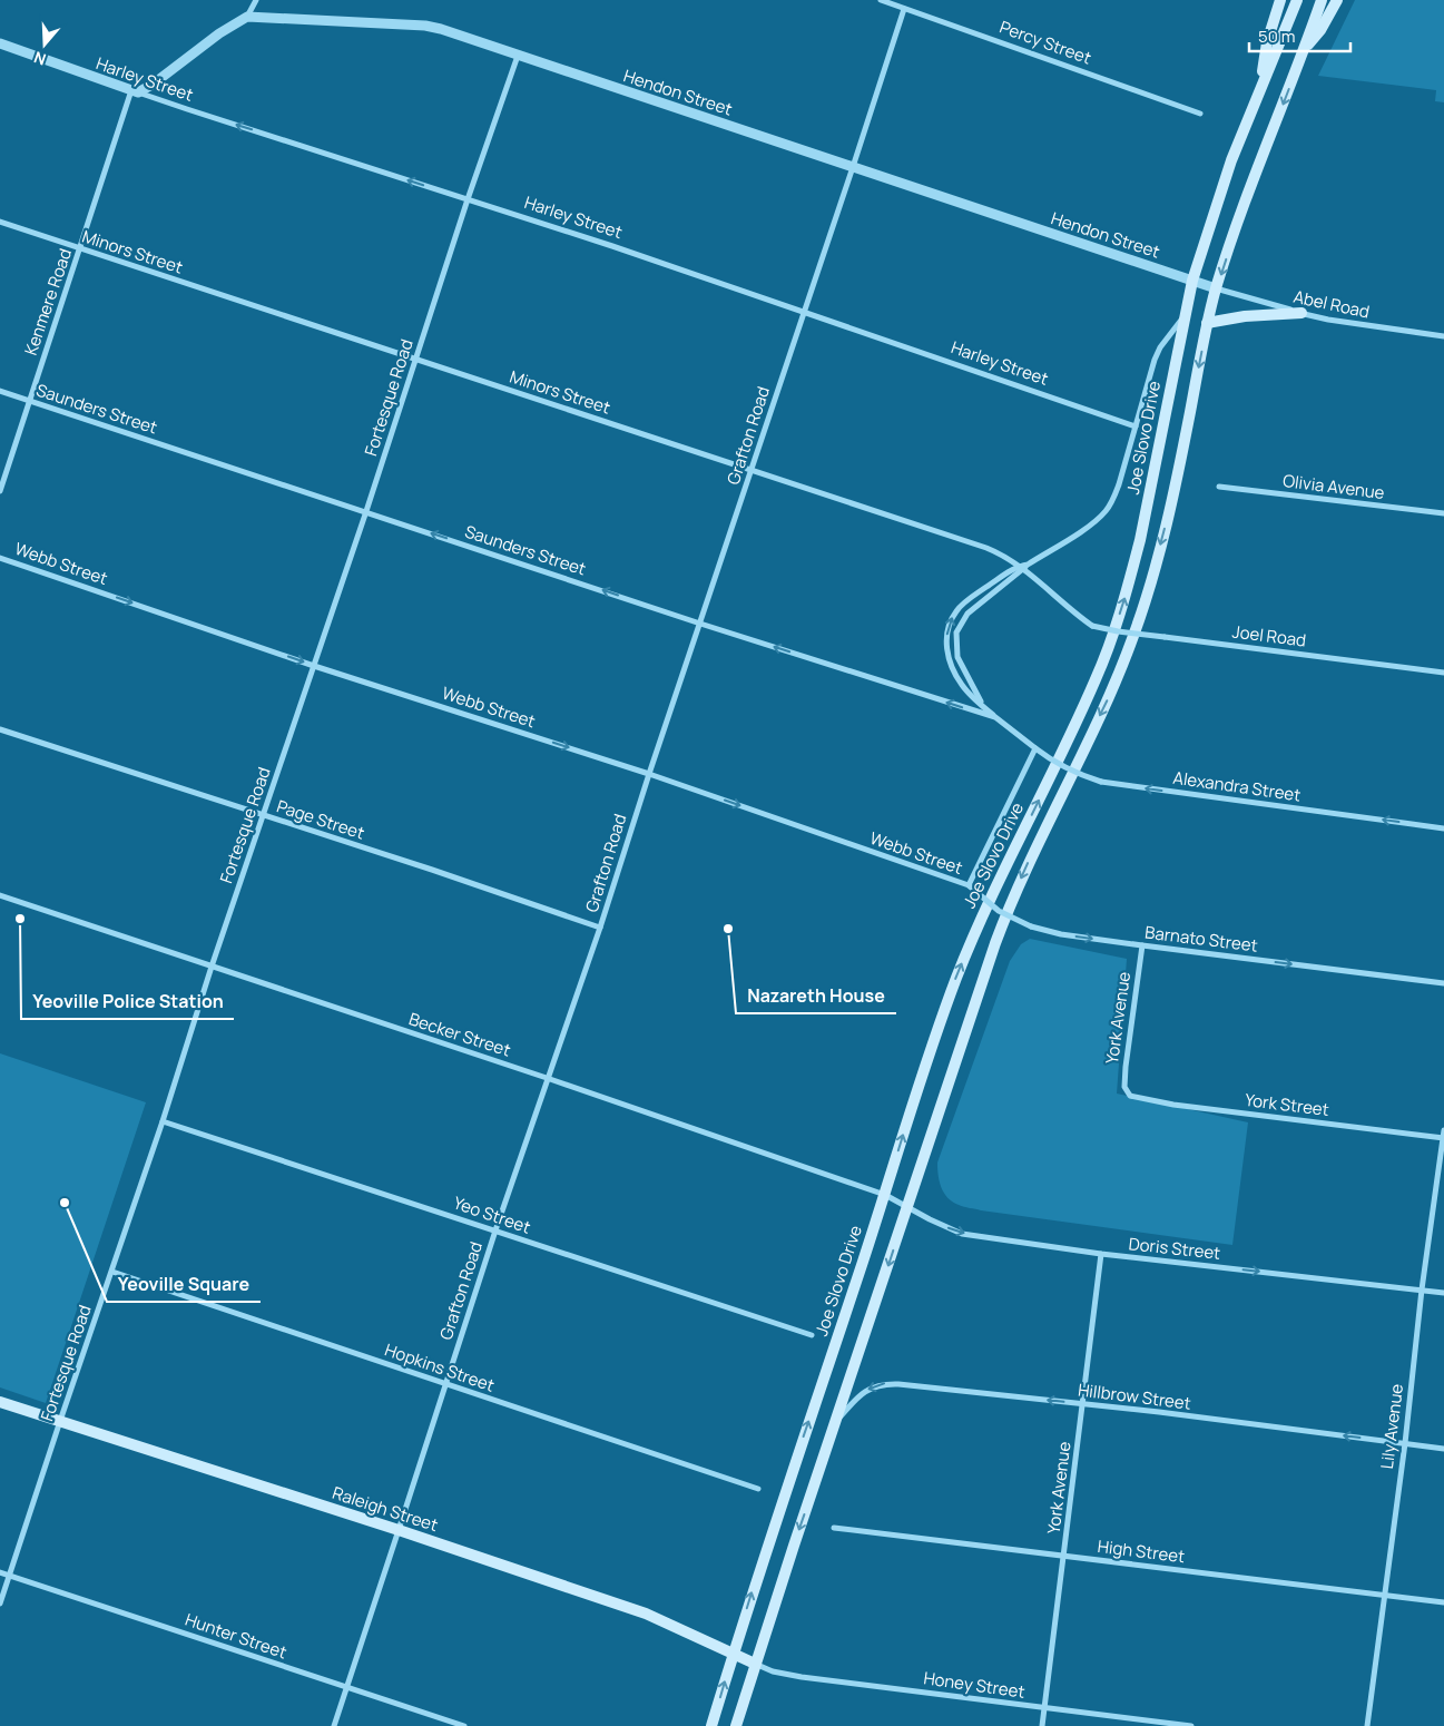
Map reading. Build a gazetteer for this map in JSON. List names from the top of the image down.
{
  "streets": {
    "main road": ["Joe Slovo Drive", "Raleigh Street"],
    "street": [
      "Percy Street",
      "Harley Street",
      "Hendon Street",
      "Minors Street",
      "Kenmere Road",
      "Abel Road",
      "Fortesque Road",
      "Saunders Street",
      "Grafton Road",
      "Olivia Avenue",
      "Webb Street",
      "Joel Road",
      "Alexandra Street",
      "Page Street",
      "Barnato Street",
      "York Avenue",
      "Becker Street",
      "York Street",
      "Yeo Street",
      "Doris Street",
      "Hopkins Street",
      "Hillbrow Street",
      "Lily Avenue",
      "High Street",
      "Hunter Street",
      "Honey Street"
    ]
  },
  "crossings": [
    ["Percy Street", "Grafton Road"],
    ["Harley Street", "Kenmere Road"],
    ["Harley Street", "Fortesque Road"],
    ["Harley Street", "Grafton Road"],
    ["Hendon Street", "Abel Road"],
    ["Hendon Street", "Fortesque Road"],
    ["Hendon Street", "Grafton Road"],
    ["Hendon Street", "Joe Slovo Drive"],
    ["Minors Street", "Kenmere Road"],
    ["Minors Street", "Fortesque Road"],
    ["Minors Street", "Grafton Road"],
    ["Minors Street", "Joel Road"],
    ["Kenmere Road", "Saunders Street"],
    ["Abel Road", "Joe Slovo Drive"],
    ["Fortesque Road", "Saunders Street"],
    ["Fortesque Road", "Webb Street"],
    ["Fortesque Road", "Page Street"],
    ["Fortesque Road", "Becker Street"],
    ["Fortesque Road", "Yeo Street"],
    ["Fortesque Road", "Hopkins Street"],
    ["Fortesque Road", "Raleigh Street"],
    ["Fortesque Road", "Hunter Street"],
    ["Saunders Street", "Grafton Road"],
    ["Saunders Street", "Alexandra Street"],
    ["Grafton Road", "Webb Street"],
    ["Grafton Road", "Page Street"],
    ["Grafton Road", "Becker Street"],
    ["Grafton Road", "Yeo Street"],
    ["Grafton Road", "Hopkins Street"],
    ["Grafton Road", "Raleigh Street"],
    ["Grafton Road", "Hunter Street"],
    ["Joe Slovo Drive", "Becker Street"],
    ["Joe Slovo Drive", "Doris Street"],
    ["Joe Slovo Drive", "Hillbrow Street"],
    ["Joe Slovo Drive", "Raleigh Street"],
    ["Joe Slovo Drive", "Honey Street"],
    ["Webb Street", "Barnato Street"],
    ["Barnato Street", "York Avenue"],
    ["York Avenue", "York Street"],
    ["York Avenue", "Doris Street"],
    ["York Avenue", "Hillbrow Street"],
    ["York Avenue", "High Street"],
    ["York Avenue", "Honey Street"],
    ["Becker Street", "Doris Street"],
    ["York Street", "Lily Avenue"],
    ["Doris Street", "Lily Avenue"],
    ["Hillbrow Street", "Lily Avenue"],
    ["Lily Avenue", "High Street"],
    ["Raleigh Street", "Honey Street"]
  ],
  "one_way": [
    "Saunders Street",
    "Webb Street",
    "Alexandra Street",
    "Barnato Street",
    "Doris Street",
    "Hillbrow Street"
  ],
  "places": ["Yeoville Police Station", "Nazareth House", "Yeoville Square"],
  "scale_bar": "50 m",
  "north": "bottom"
}
